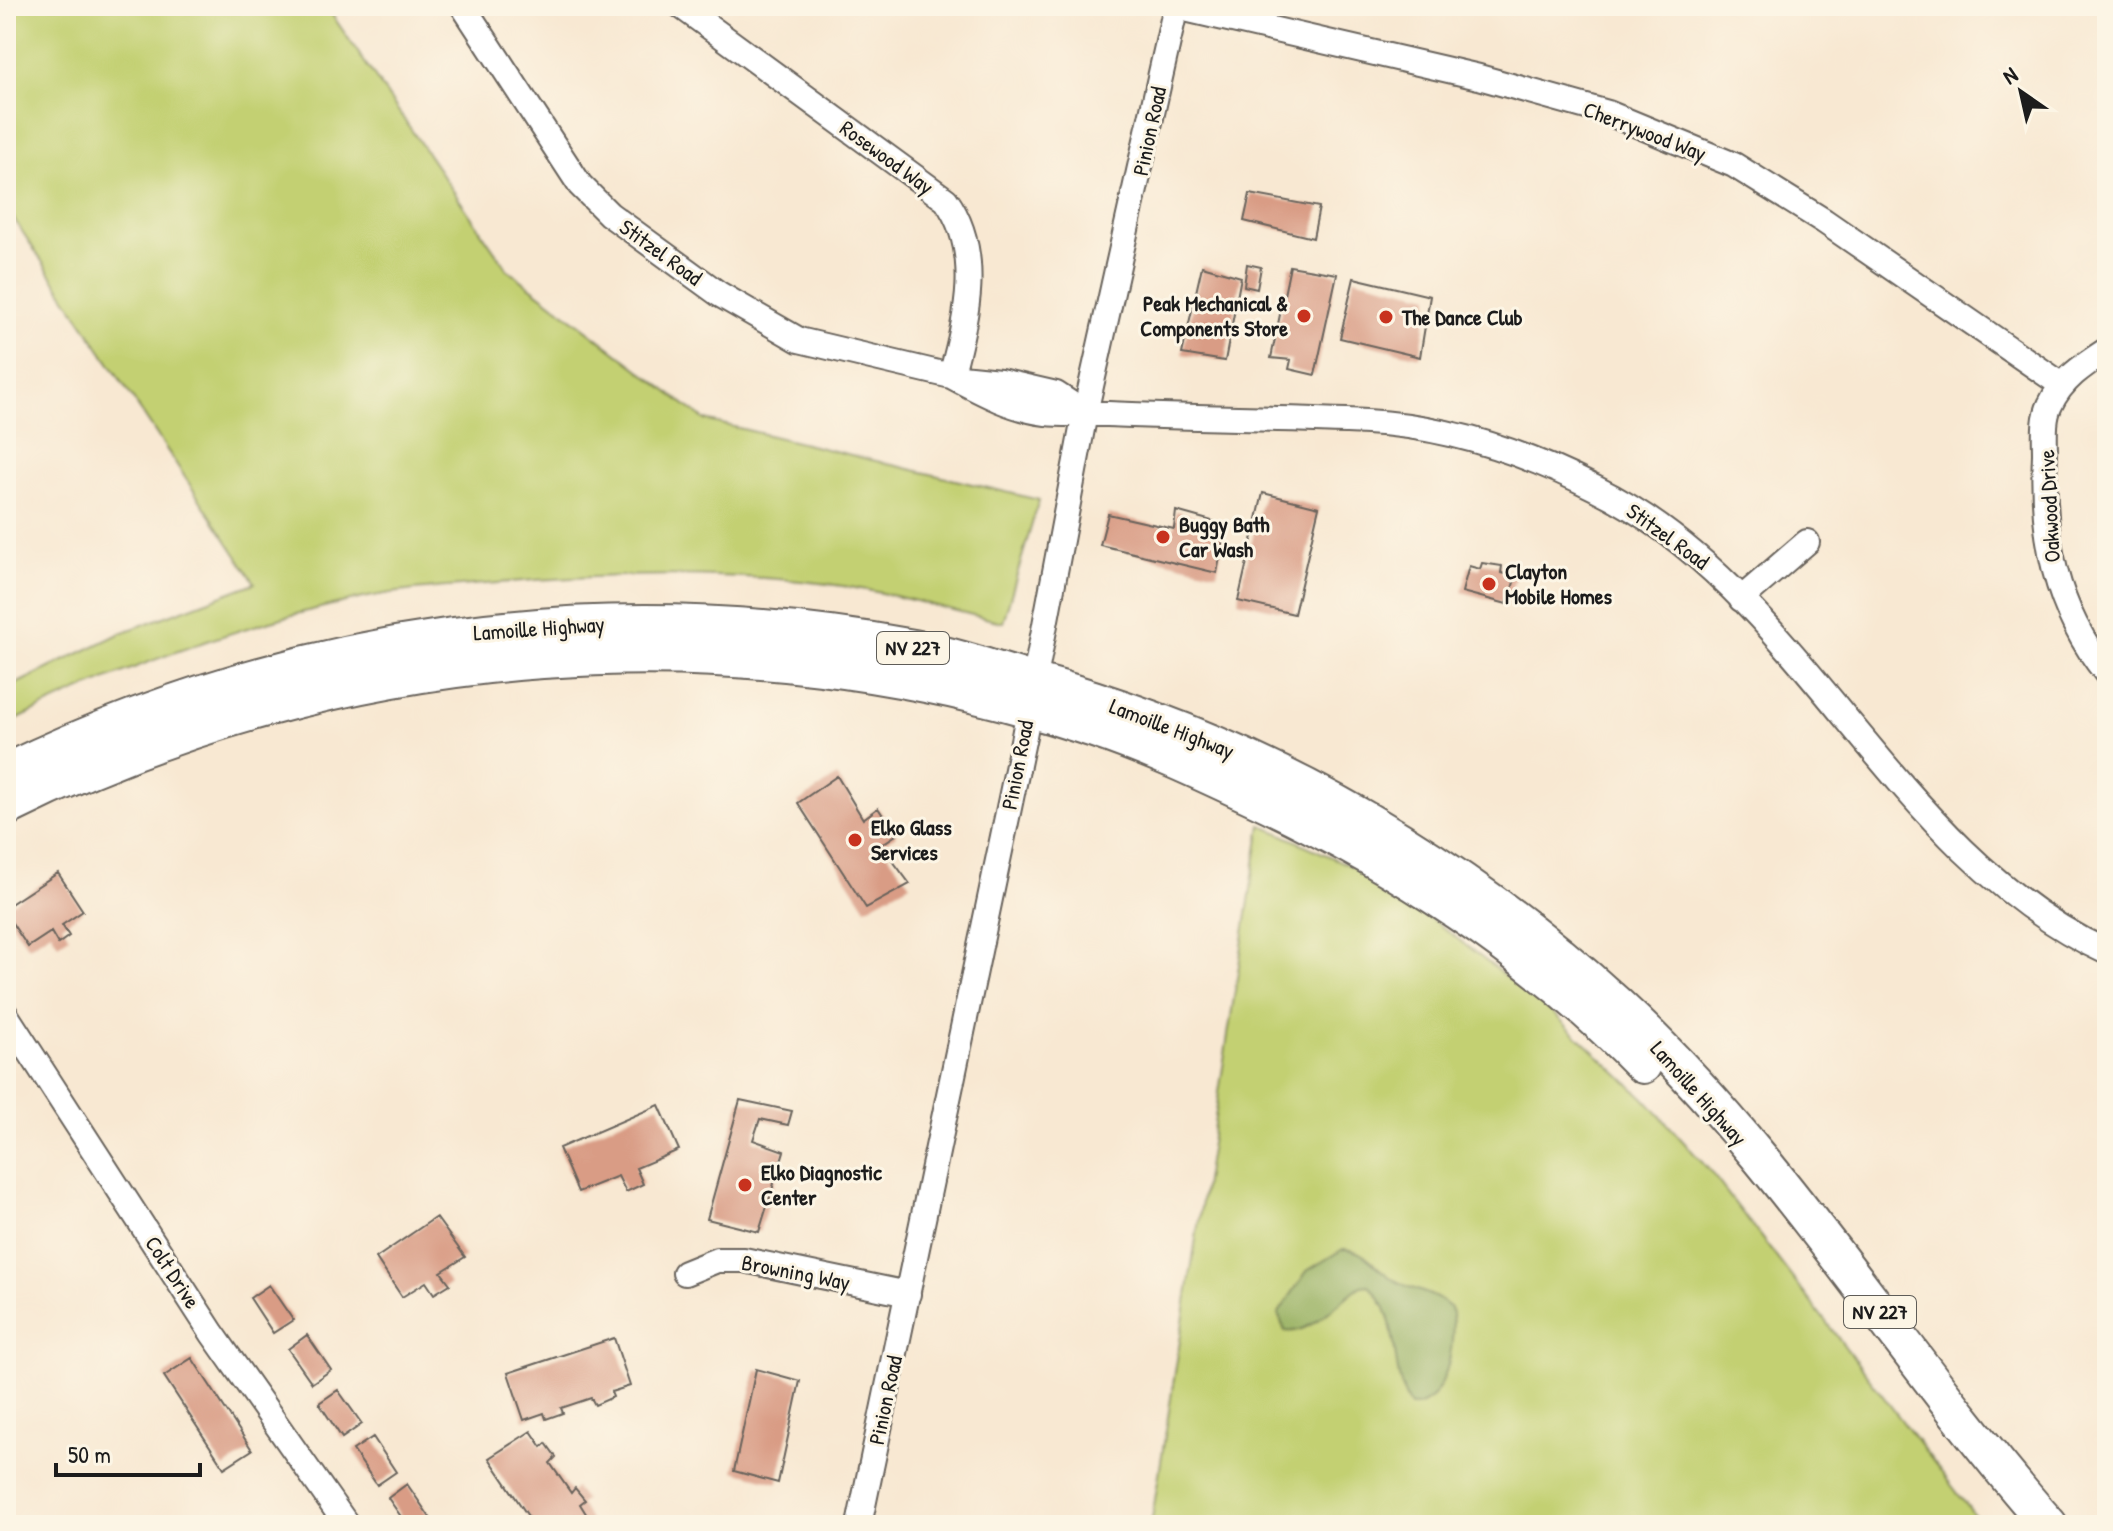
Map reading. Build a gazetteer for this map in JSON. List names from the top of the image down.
{
  "streets": {
    "main road": ["Lamoille Highway", "NV 227"],
    "street": [
      "Pinion Road",
      "Cherrywood Way",
      "Rosewood Way",
      "Stitzel Road",
      "Oakwood Drive",
      "Colt Drive",
      "Browning Way"
    ]
  },
  "crossings": [
    ["Pinion Road", "Cherrywood Way"],
    ["Pinion Road", "Stitzel Road"],
    ["Pinion Road", "Lamoille Highway"],
    ["Pinion Road", "Browning Way"],
    ["Cherrywood Way", "Oakwood Drive"],
    ["Rosewood Way", "Stitzel Road"]
  ],
  "places": [
    "Peak Mechanical & Components Store",
    "The Dance Club",
    "Buggy Bath Car Wash",
    "Clayton Mobile Homes",
    "Elko Glass Services",
    "Elko Diagnostic Center"
  ],
  "scale_bar": "50 m",
  "north": "top left"
}
